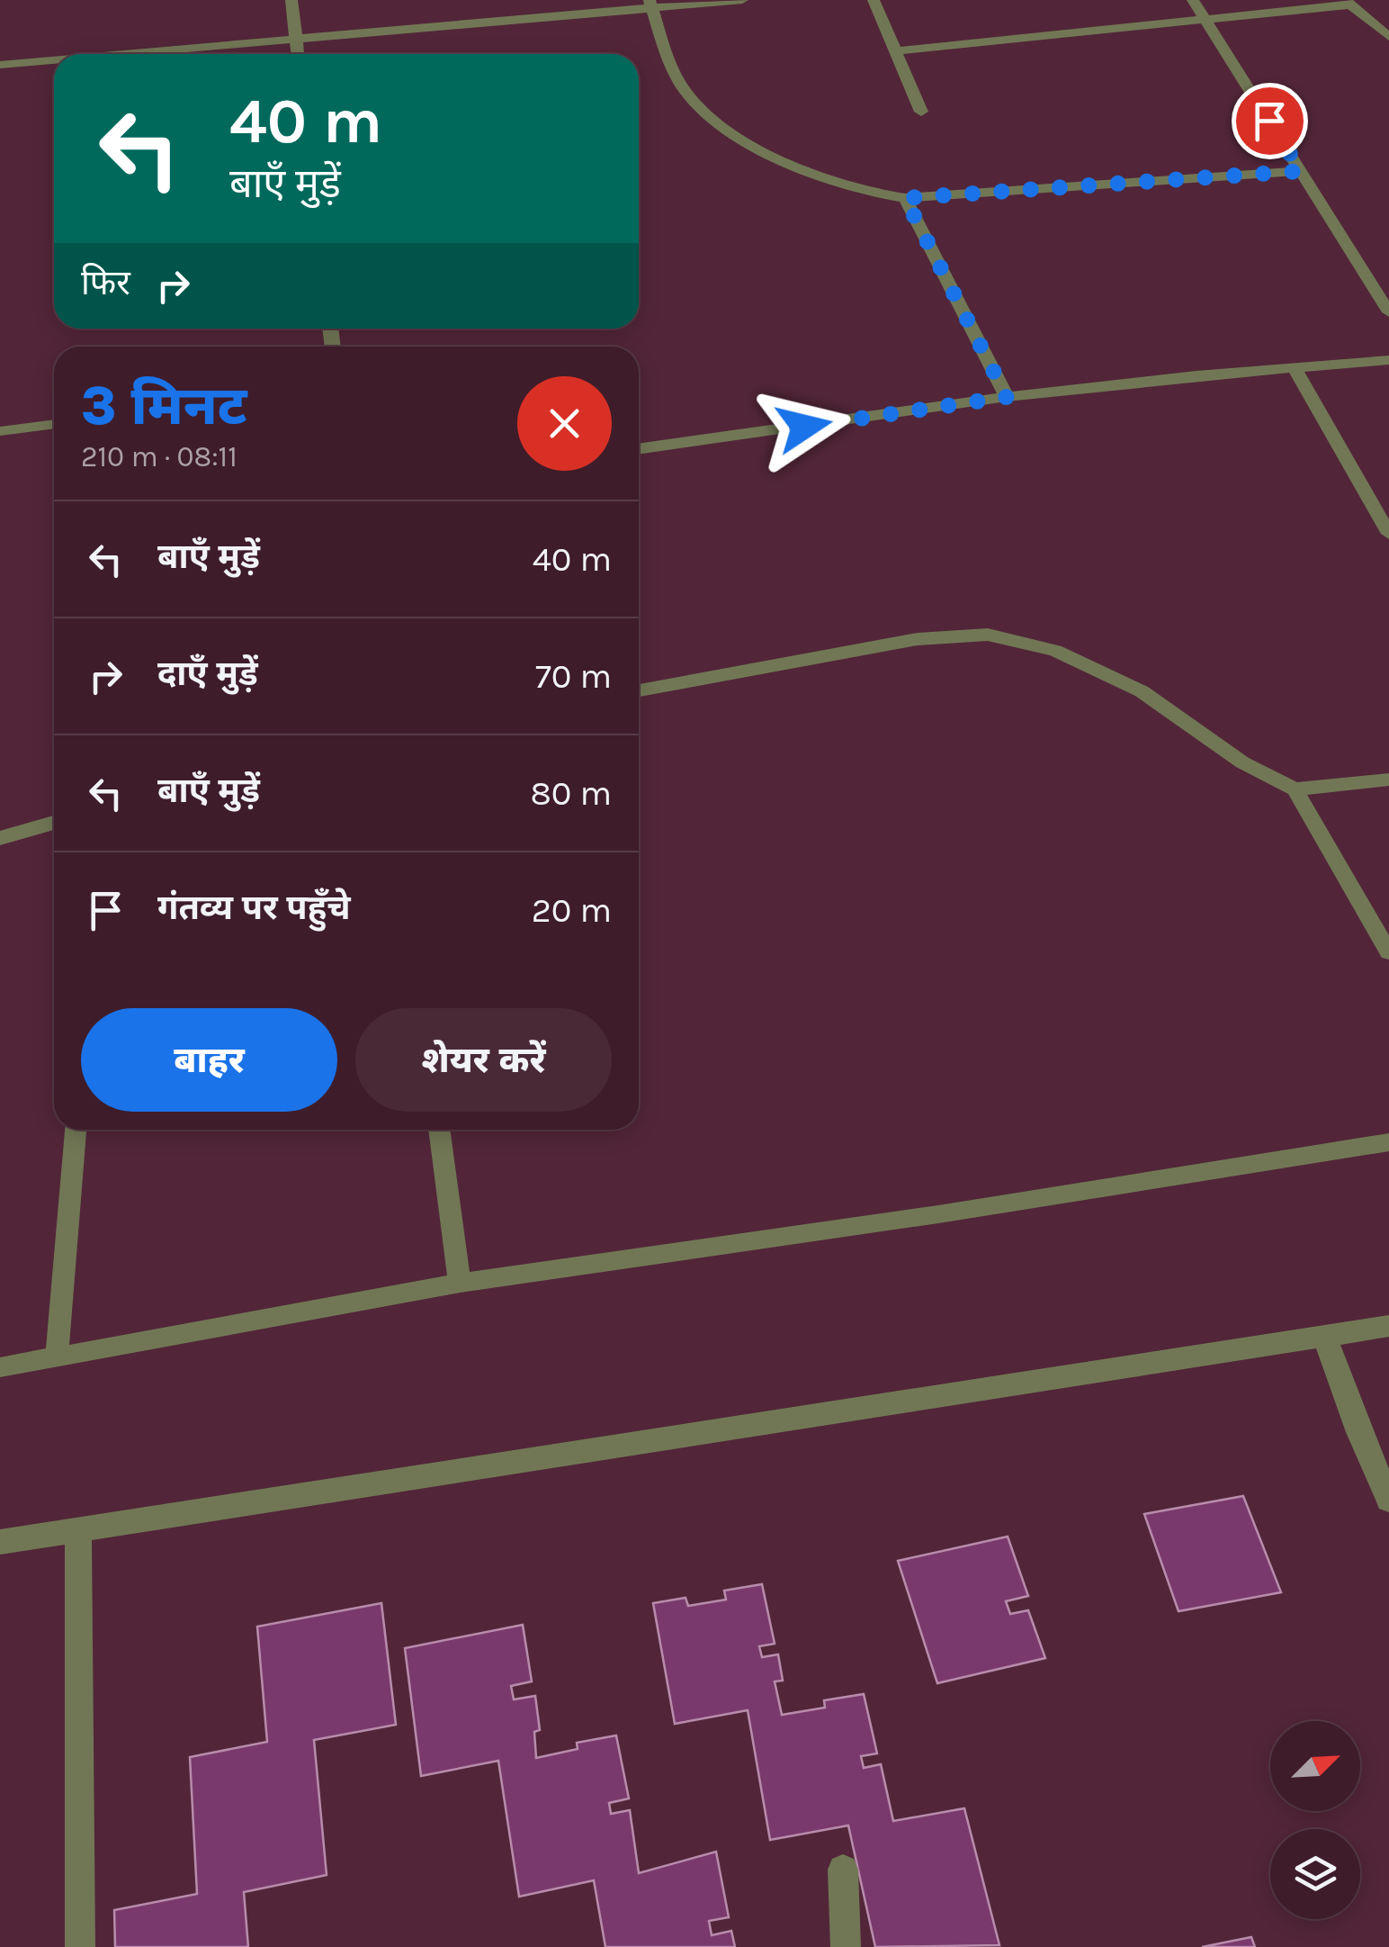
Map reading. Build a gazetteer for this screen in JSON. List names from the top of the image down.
{
  "north": "top right",
  "page": {
    "turn": ["40 m", "बाएँ मुड़ें"],
    "then": "फिर",
    "heading": ["3 मिनट", "210 m · 08:11"],
    "list": [
      {
        "name": "बाएँ मुड़ें",
        "value": "40 m"
      },
      {
        "name": "दाएँ मुड़ें",
        "value": "70 m"
      },
      {
        "name": "बाएँ मुड़ें",
        "value": "80 m"
      },
      {
        "name": "गंतव्य पर पहुँचे",
        "value": "20 m"
      }
    ],
    "buttons": ["बाहर", "शेयर करें"]
  }
}
